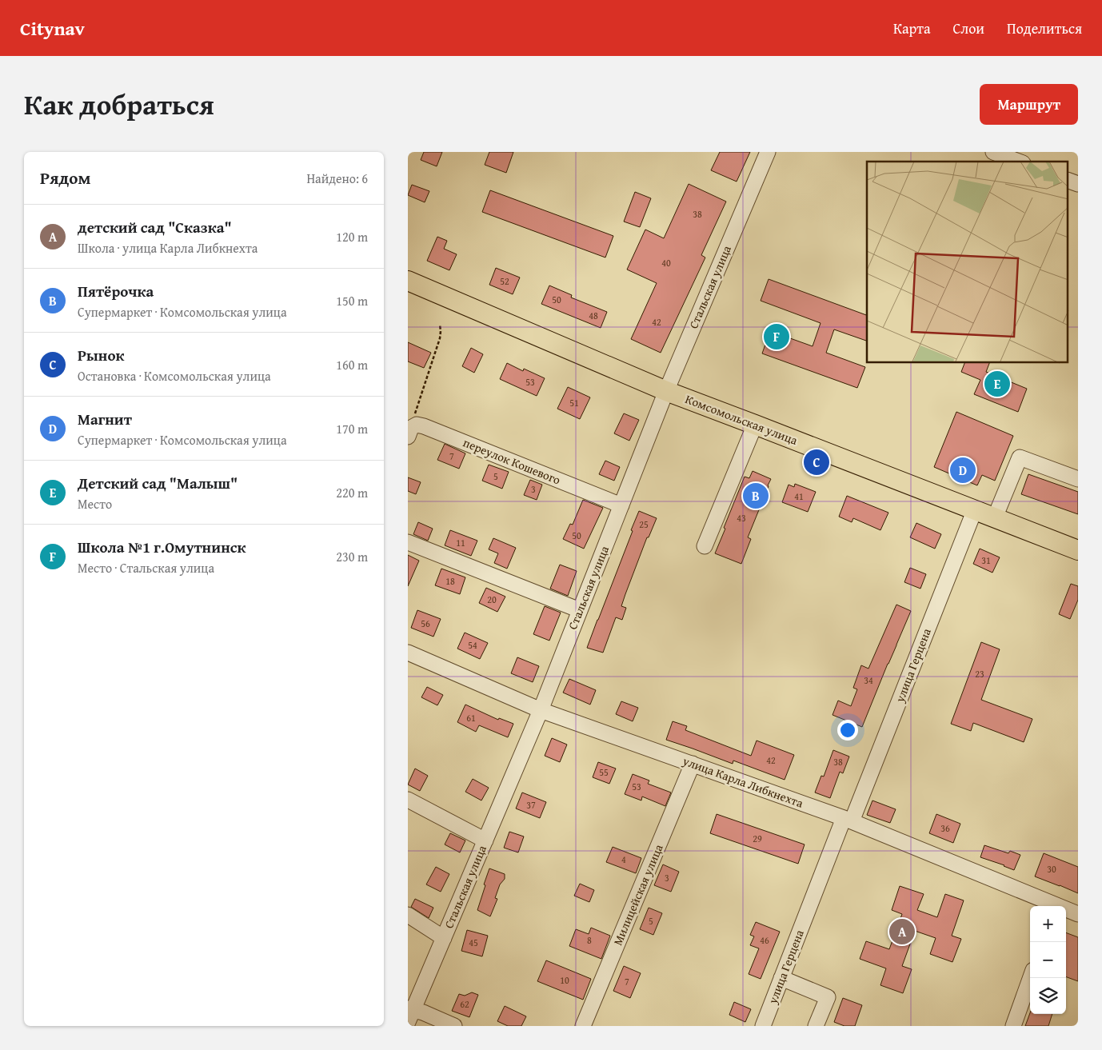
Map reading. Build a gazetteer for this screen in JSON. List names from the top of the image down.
{
  "streets": {
    "main road": ["Комсомольская улица"],
    "street": [
      "Стальская улица",
      "переулок Кошевого",
      "улица Герцена",
      "улица Карла Либкнехта",
      "Милицейская улица"
    ]
  },
  "crossings": [
    ["Стальская улица", "Комсомольская улица"],
    ["Стальская улица", "переулок Кошевого"],
    ["Стальская улица", "улица Карла Либкнехта"],
    ["Комсомольская улица", "улица Герцена"],
    ["улица Герцена", "улица Карла Либкнехта"],
    ["улица Карла Либкнехта", "Милицейская улица"]
  ],
  "house_numbers": [
    "38",
    "40",
    "52",
    "50",
    "48",
    "42",
    "53",
    "51",
    "7",
    "5",
    "3",
    "41",
    "43",
    "25",
    "50",
    "11",
    "31",
    "18",
    "20",
    "56",
    "54",
    "23",
    "34",
    "61",
    "42",
    "38",
    "55",
    "53",
    "37",
    "36",
    "29",
    "4",
    "30",
    "3",
    "5",
    "8",
    "46",
    "45",
    "10",
    "7",
    "62"
  ],
  "page": {
    "header": "Citynav",
    "nav": ["Карта", "Слои", "Поделиться"],
    "title": "Как добраться",
    "buttons": "Маршрут",
    "heading": ["Рядом", "Найдено: 6"],
    "list": [
      {
        "mark": "A",
        "name": "детский сад \"Сказка\"",
        "note": "Школа · улица Карла Либкнехта",
        "value": "120 m"
      },
      {
        "mark": "B",
        "name": "Пятёрочка",
        "note": "Супермаркет · Комсомольская улица",
        "value": "150 m"
      },
      {
        "mark": "C",
        "name": "Рынок",
        "note": "Остановка · Комсомольская улица",
        "value": "160 m"
      },
      {
        "mark": "D",
        "name": "Магнит",
        "note": "Супермаркет · Комсомольская улица",
        "value": "170 m"
      },
      {
        "mark": "E",
        "name": "Детский сад \"Малыш\"",
        "note": "Место",
        "value": "220 m"
      },
      {
        "mark": "F",
        "name": "Школа №1 г.Омутнинск",
        "note": "Место · Стальская улица",
        "value": "230 m"
      }
    ],
    "pins": [
      "F",
      "E",
      "C",
      "D",
      "B",
      "A"
    ],
    "map_buttons": ["+", "−"]
  }
}
